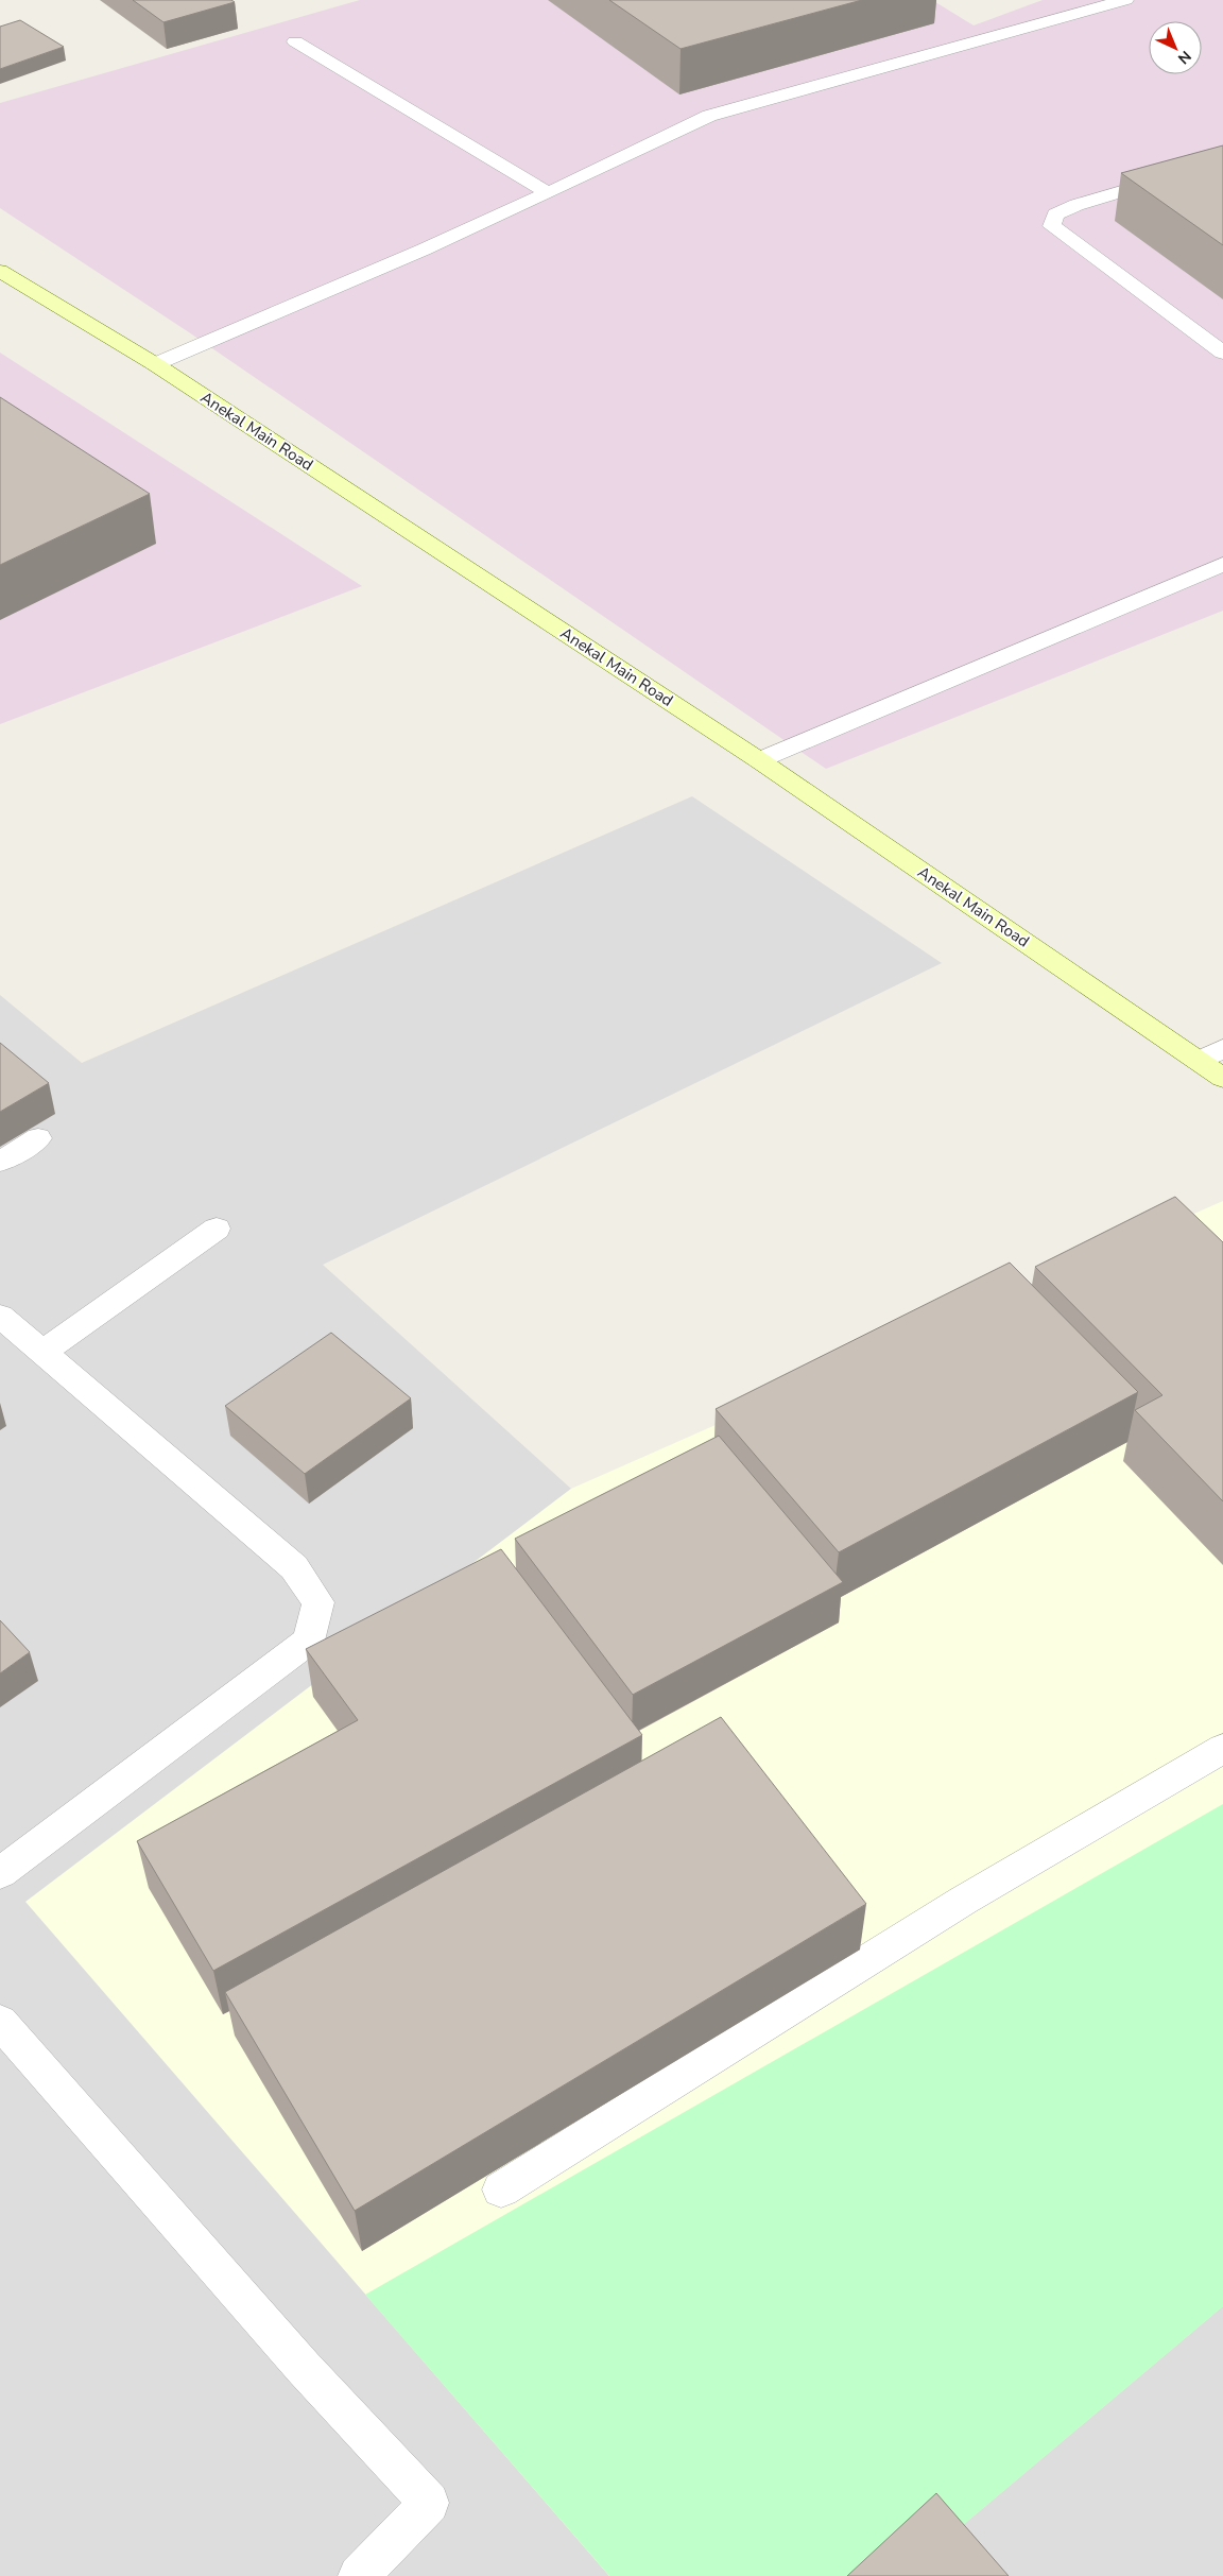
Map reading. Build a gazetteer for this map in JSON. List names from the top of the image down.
{
  "streets": {
    "main road": ["Anekal Main Road"]
  },
  "north": "bottom right"
}
